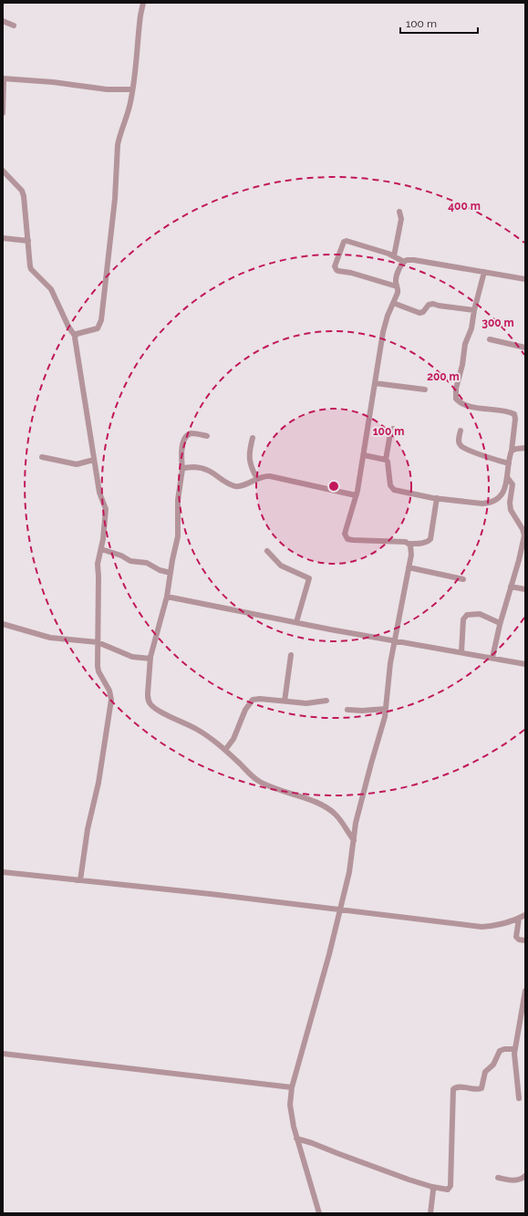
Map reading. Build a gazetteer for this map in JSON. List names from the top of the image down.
{
  "scale_bar": "100 m",
  "rings": [
    "400 m",
    "300 m",
    "200 m",
    "100 m"
  ]
}
